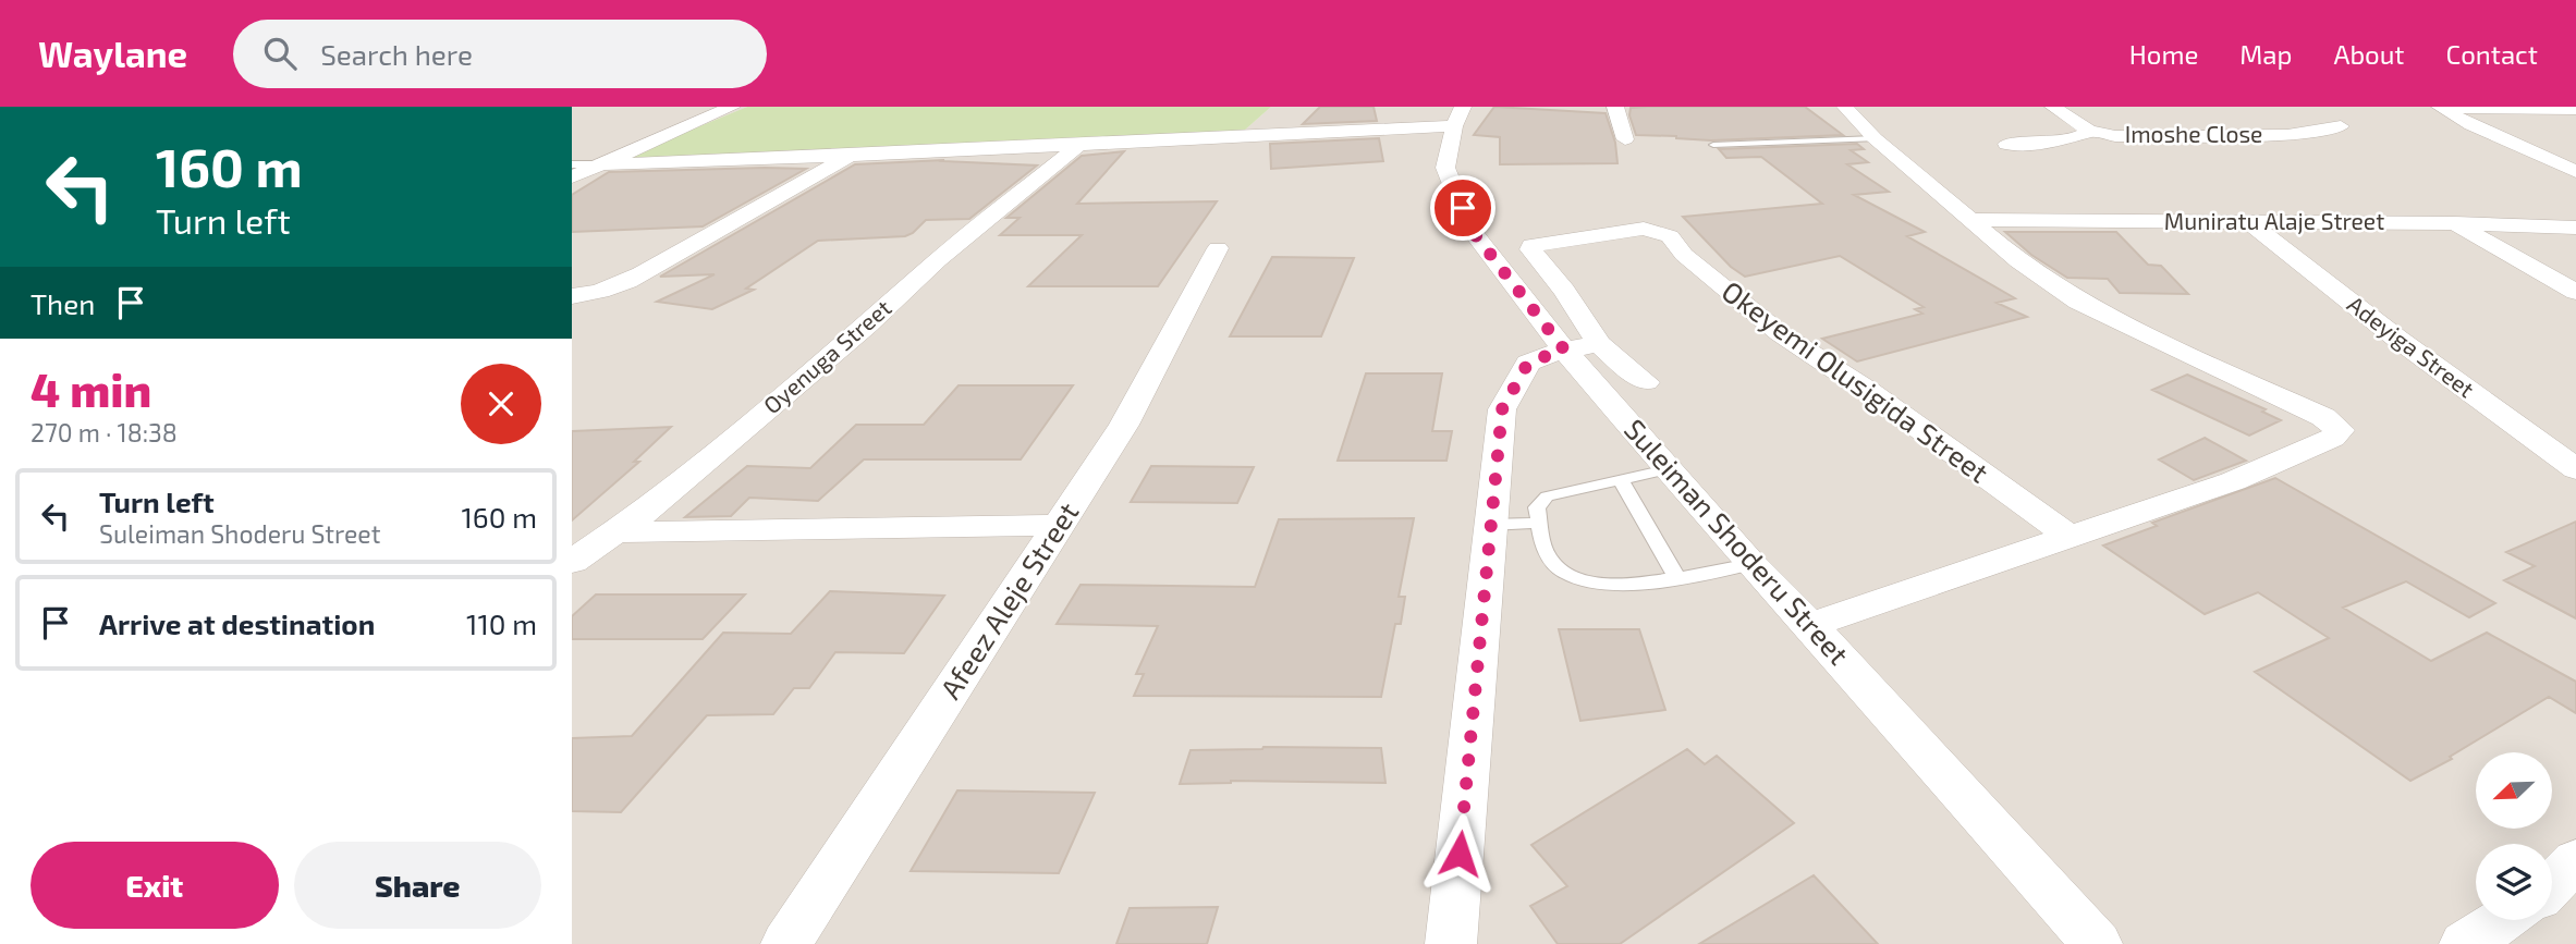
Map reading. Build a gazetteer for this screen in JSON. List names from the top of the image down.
{
  "streets": {
    "street": [
      "Imoshe Close",
      "Muniratu Alaje Street",
      "Adeyiga Street",
      "Oyenuga Street",
      "Okeyemi Olusigida Street",
      "Suleiman Shoderu Street",
      "Afeez Aleje Street"
    ]
  },
  "crossings": [
    ["Muniratu Alaje Street", "Adeyiga Street"],
    ["Okeyemi Olusigida Street", "Suleiman Shoderu Street"]
  ],
  "north": "bottom left",
  "page": {
    "header": "Waylane",
    "search": "Search here",
    "nav": [
      "Home",
      "Map",
      "About",
      "Contact"
    ],
    "turn": ["160 m", "Turn left"],
    "then": "Then",
    "heading": ["4 min", "270 m · 18:38"],
    "list": [
      {
        "name": "Turn left",
        "note": "Suleiman Shoderu Street",
        "value": "160 m"
      },
      {
        "name": "Arrive at destination",
        "value": "110 m"
      }
    ],
    "buttons": ["Exit", "Share"]
  }
}
